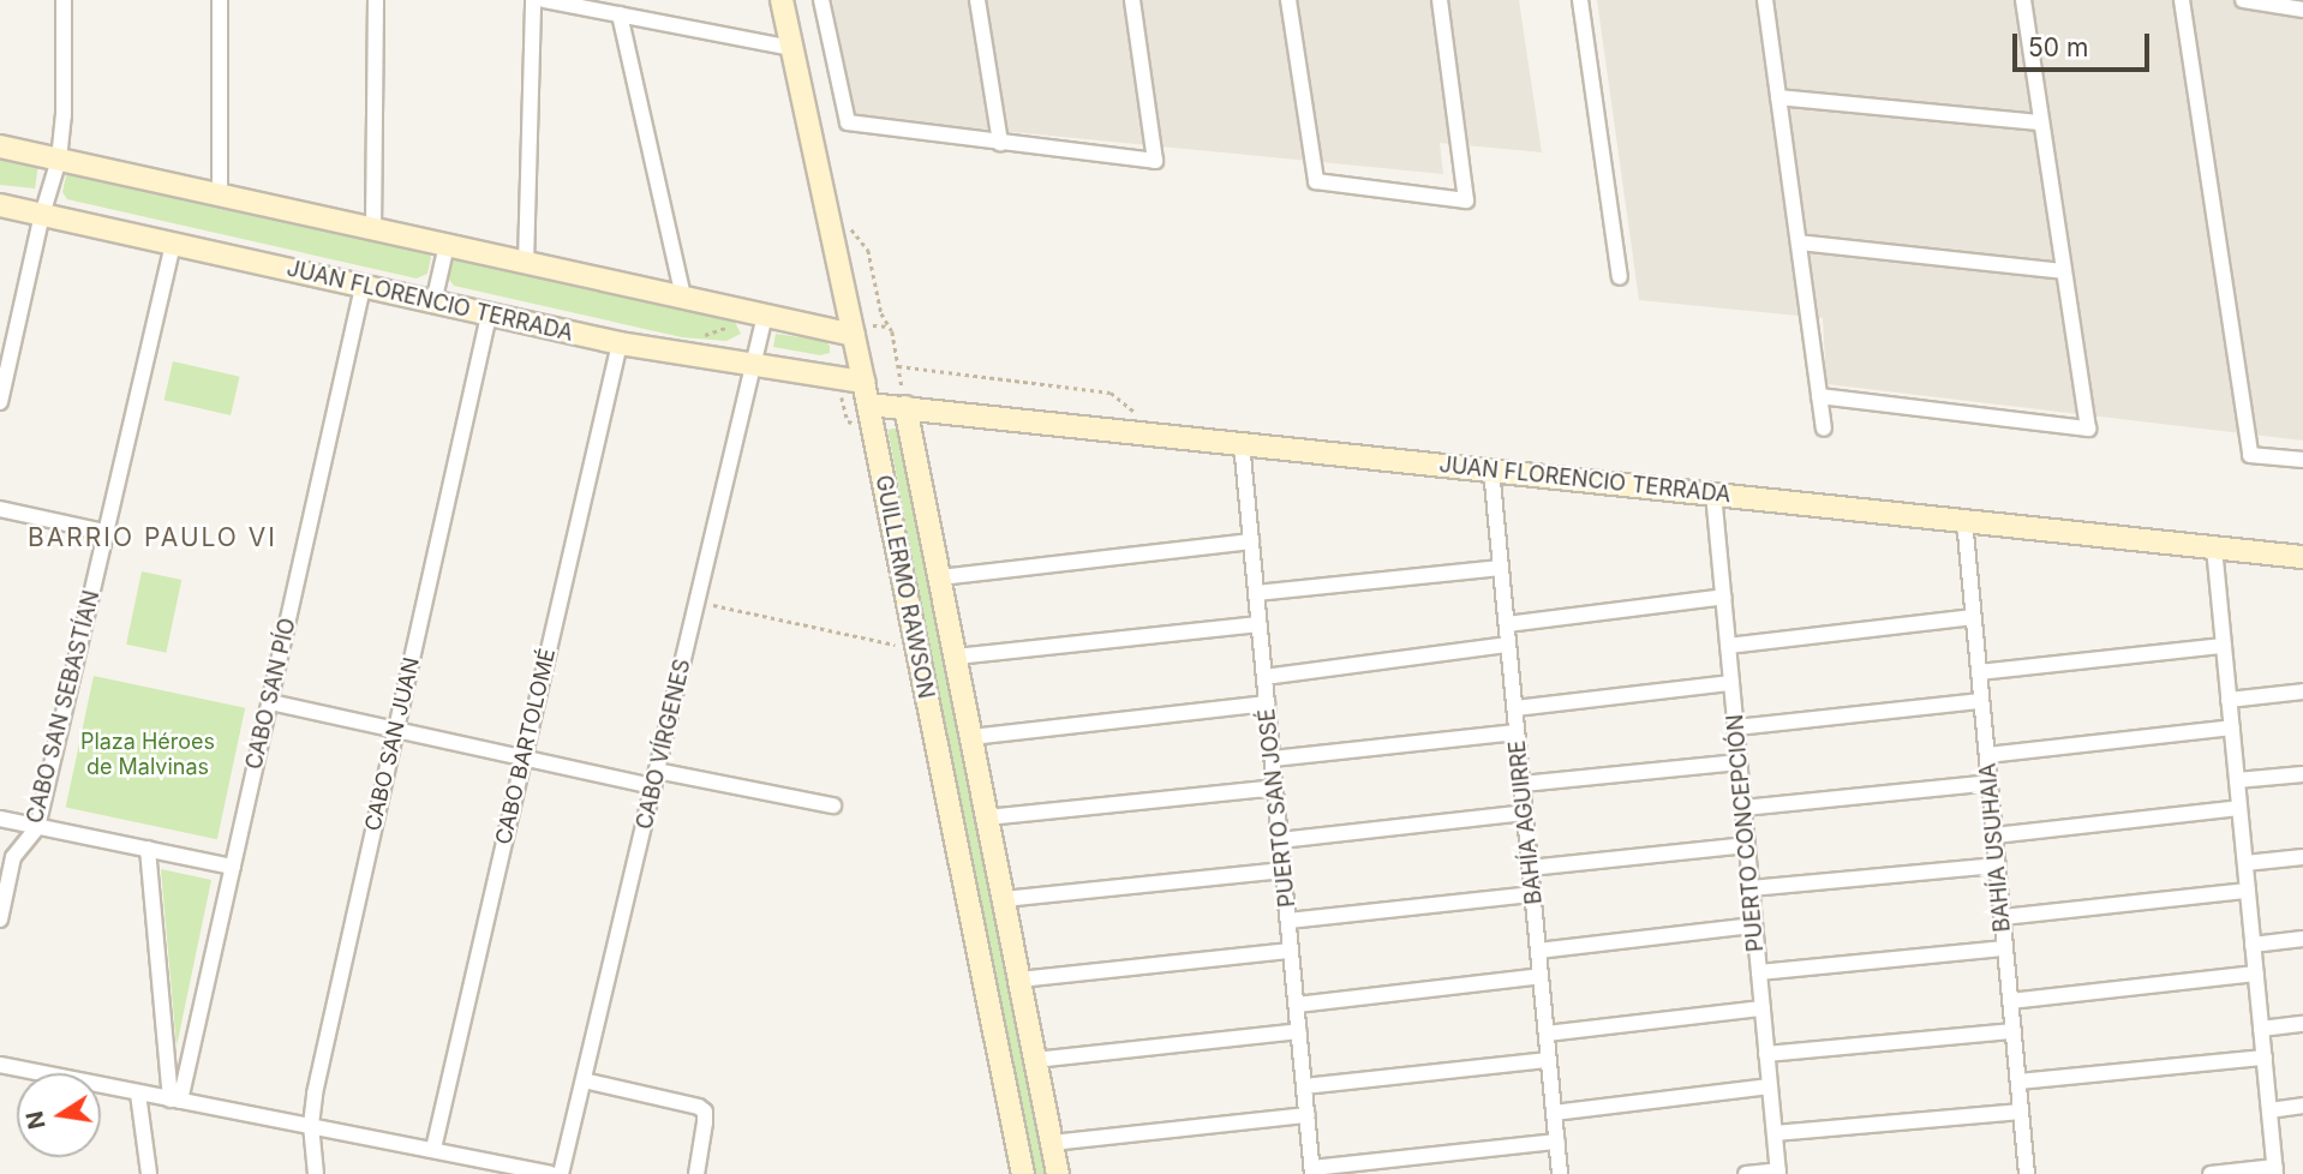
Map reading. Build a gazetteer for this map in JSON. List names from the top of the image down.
{
  "streets": {
    "street": [
      "JUAN FLORENCIO TERRADA",
      "GUILLERMO RAWSON",
      "CABO SAN PÍO",
      "CABO SAN SEBASTÍAN",
      "CABO SAN JUAN",
      "CABO VÍRGENES",
      "CABO BARTOLOMÉ",
      "PUERTO SAN JOSÉ",
      "BAHÍA AGUIRRE",
      "PUERTO CONCEPCIÓN",
      "BAHÍA USUHAIA"
    ]
  },
  "crossings": [
    ["JUAN FLORENCIO TERRADA", "GUILLERMO RAWSON"],
    ["JUAN FLORENCIO TERRADA", "CABO SAN PÍO"],
    ["JUAN FLORENCIO TERRADA", "CABO SAN SEBASTÍAN"],
    ["JUAN FLORENCIO TERRADA", "CABO SAN JUAN"],
    ["JUAN FLORENCIO TERRADA", "CABO VÍRGENES"],
    ["JUAN FLORENCIO TERRADA", "CABO BARTOLOMÉ"],
    ["JUAN FLORENCIO TERRADA", "PUERTO SAN JOSÉ"],
    ["JUAN FLORENCIO TERRADA", "BAHÍA AGUIRRE"],
    ["JUAN FLORENCIO TERRADA", "PUERTO CONCEPCIÓN"],
    ["JUAN FLORENCIO TERRADA", "BAHÍA USUHAIA"]
  ],
  "districts": ["BARRIO PAULO VI"],
  "parks": ["Plaza Héroes de Malvinas"],
  "scale_bar": "50 m",
  "north": "left"
}
